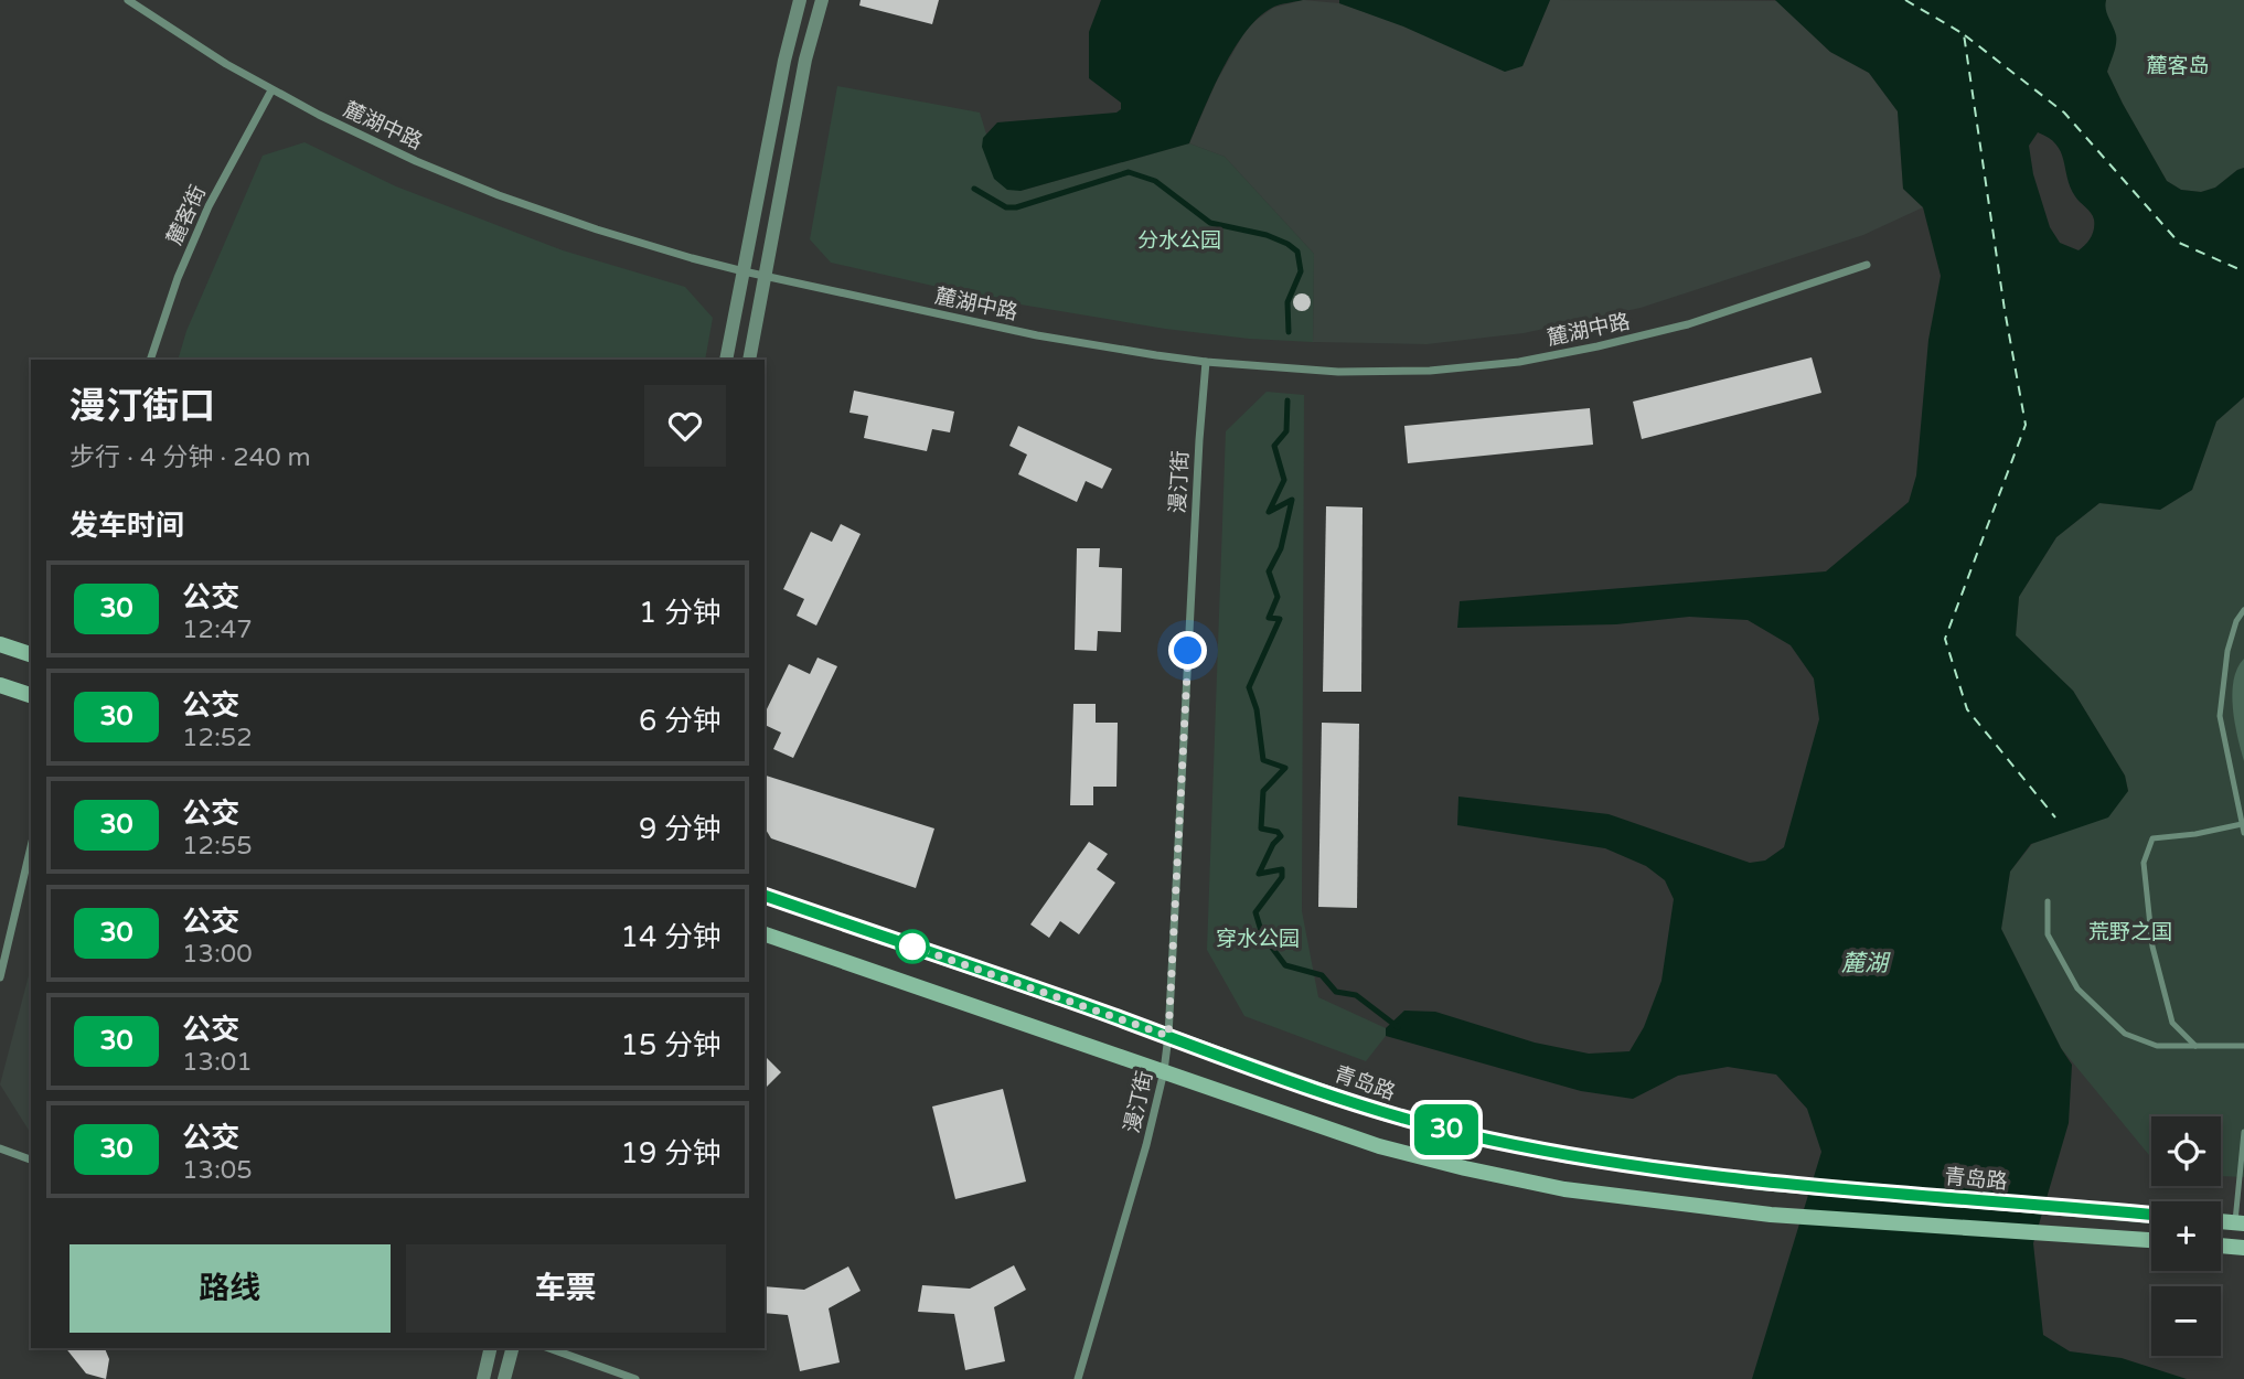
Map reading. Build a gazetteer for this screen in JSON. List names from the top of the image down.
{
  "streets": {
    "main road": ["青岛路"],
    "street": ["麓湖中路", "麓客街", "漫汀街"]
  },
  "crossings": [
    ["麓湖中路", "麓客街"],
    ["麓湖中路", "漫汀街"],
    ["漫汀街", "青岛路"]
  ],
  "water": ["麓湖"],
  "parks": [
    "麓客岛",
    "分水公园",
    "荒野之国",
    "穿水公园"
  ],
  "lines": ["bus line 30"],
  "page": {
    "on_map": "30",
    "heading": [
      ["漫汀街口", "步行 · 4 分钟 · 240 m"],
      "发车时间"
    ],
    "list": [
      {
        "mark": "30",
        "name": "公交",
        "note": "12:47",
        "value": "1 分钟"
      },
      {
        "mark": "30",
        "name": "公交",
        "note": "12:52",
        "value": "6 分钟"
      },
      {
        "mark": "30",
        "name": "公交",
        "note": "12:55",
        "value": "9 分钟"
      },
      {
        "mark": "30",
        "name": "公交",
        "note": "13:00",
        "value": "14 分钟"
      },
      {
        "mark": "30",
        "name": "公交",
        "note": "13:01",
        "value": "15 分钟"
      },
      {
        "mark": "30",
        "name": "公交",
        "note": "13:05",
        "value": "19 分钟"
      }
    ],
    "map_buttons": ["+", "−"],
    "buttons": ["路线", "车票"]
  }
}
